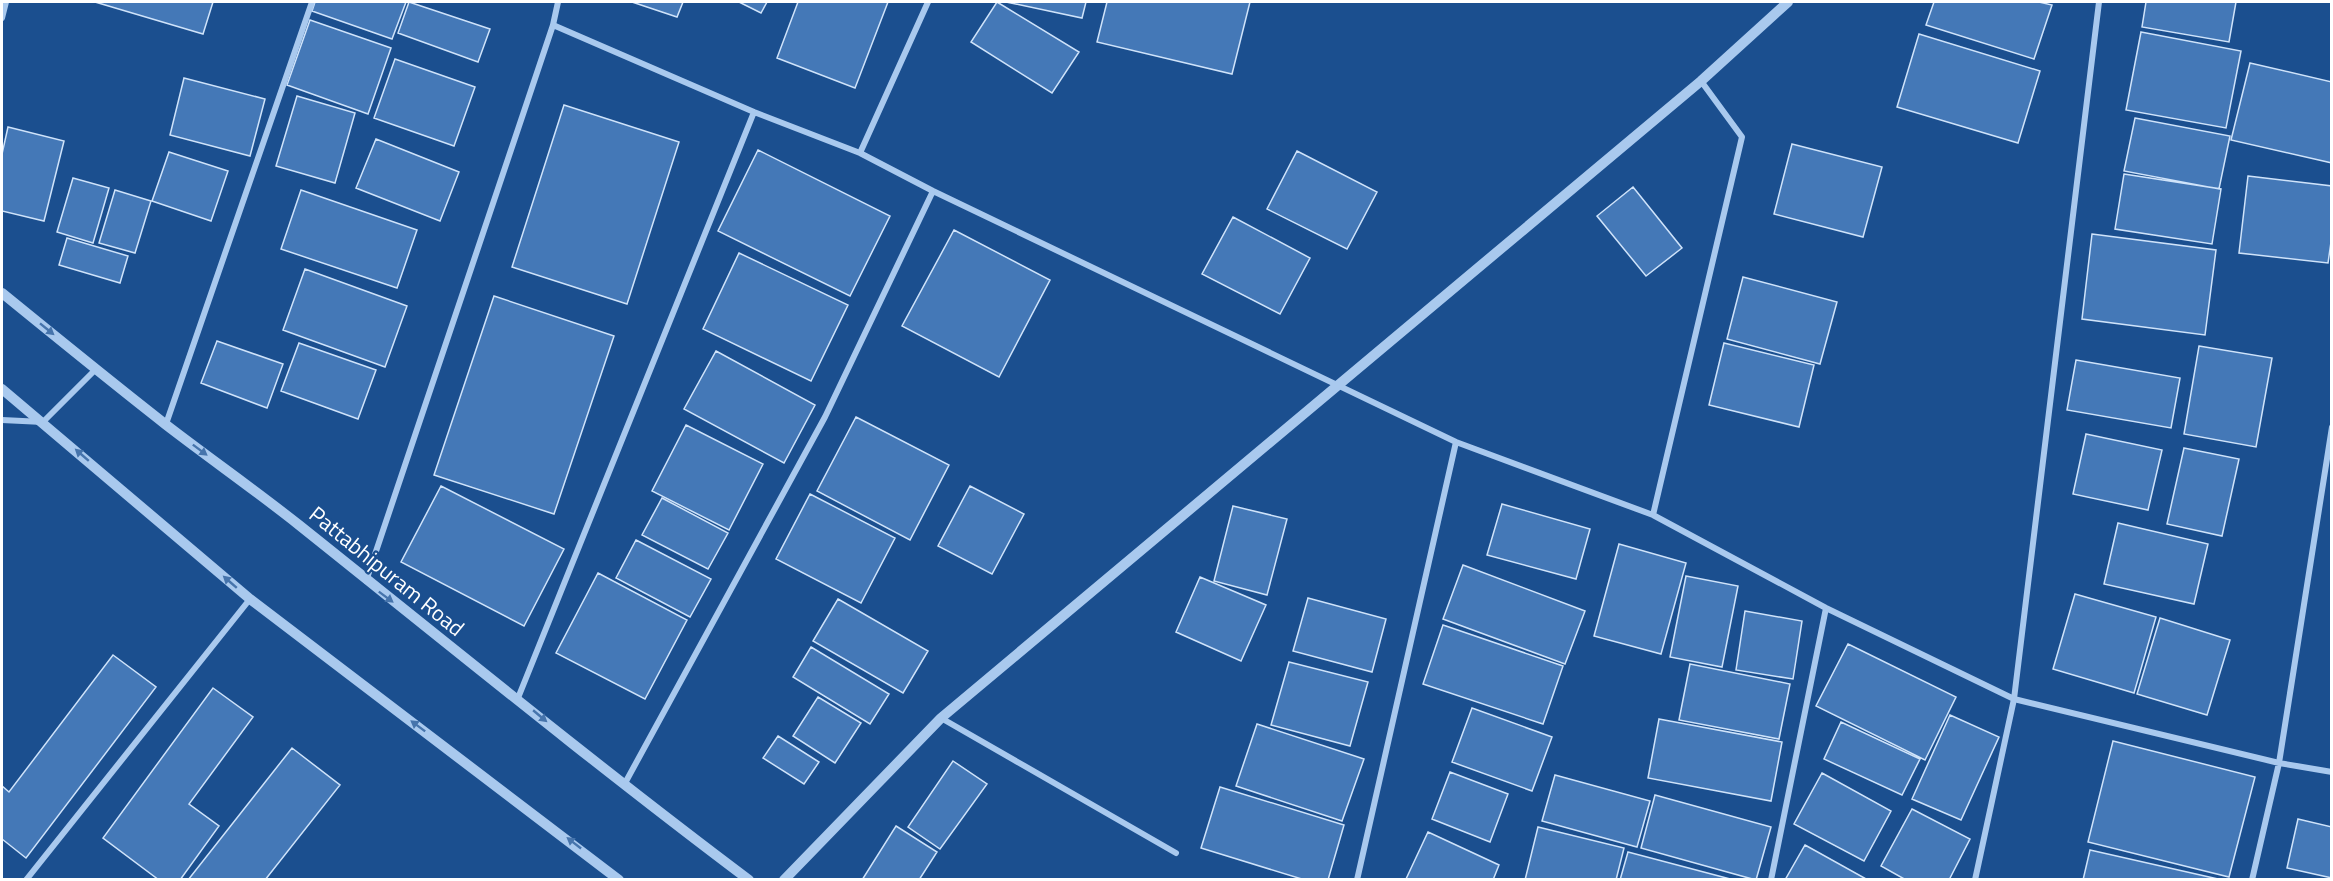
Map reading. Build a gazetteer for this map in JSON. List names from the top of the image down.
{
  "streets": {
    "street": ["Pattabhipuram Road"]
  }
}
